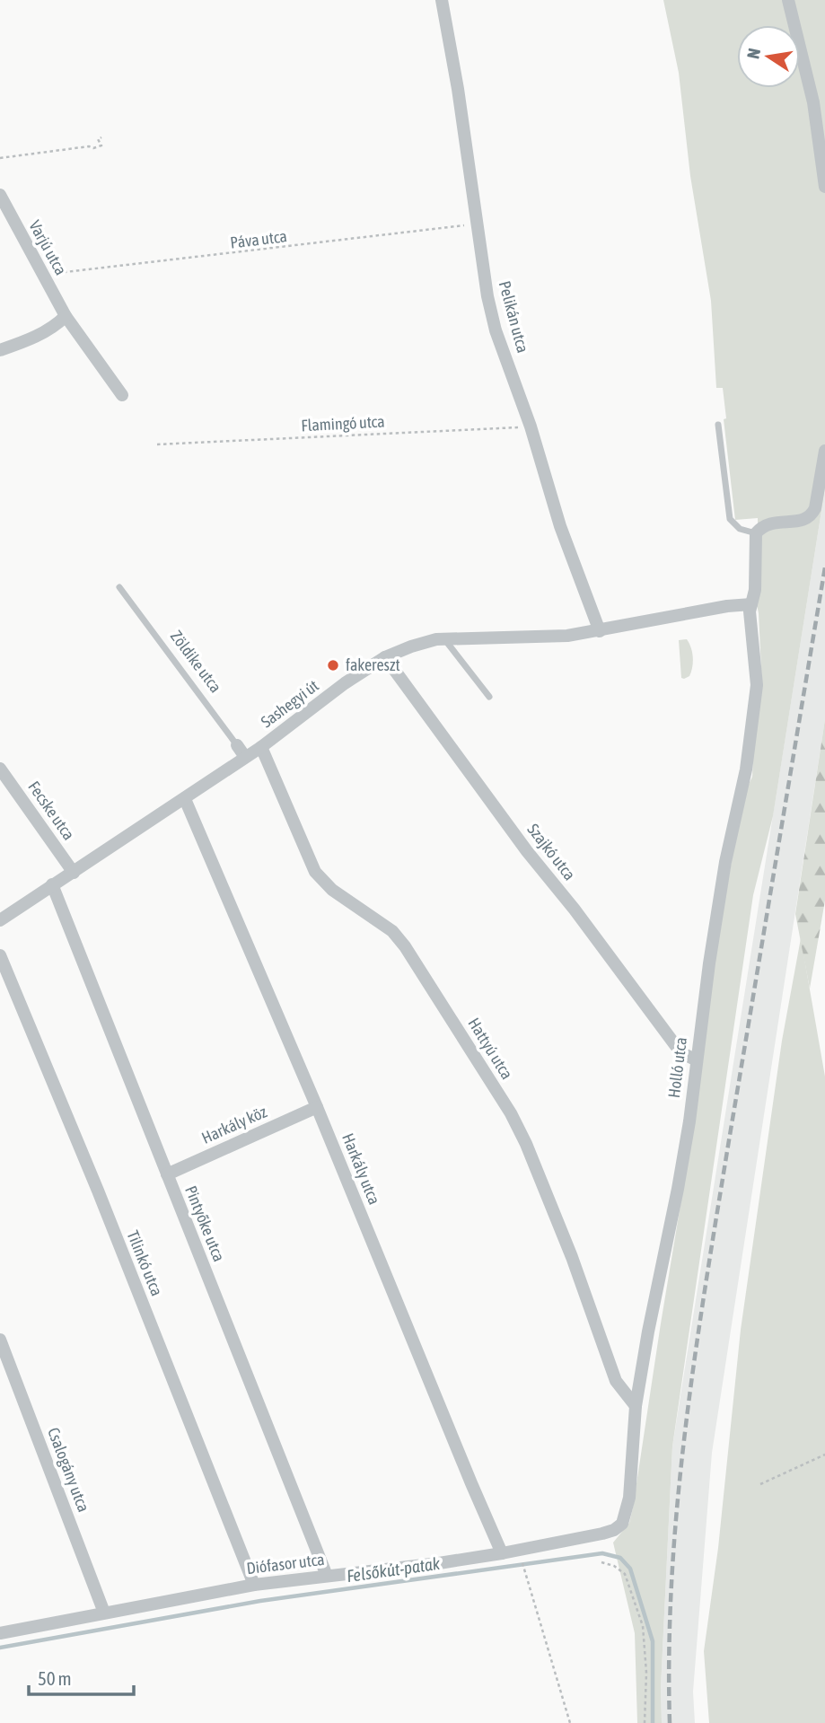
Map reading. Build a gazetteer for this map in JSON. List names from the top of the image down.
{
  "streets": {
    "street": [
      "Varjú utca",
      "Pelikán utca",
      "Zöldike utca",
      "Sashegyi út",
      "Fecske utca",
      "Szajkó utca",
      "Hattyú utca",
      "Holló utca",
      "Harkály köz",
      "Harkály utca",
      "Pintyőke utca",
      "Tilinkó utca",
      "Csalogány utca",
      "Diófasor utca"
    ],
    "path": ["Páva utca", "Flamingó utca"]
  },
  "crossings": [
    ["Páva utca", "Varjú utca"],
    ["Páva utca", "Pelikán utca"],
    ["Pelikán utca", "Flamingó utca"],
    ["Pelikán utca", "Sashegyi út"],
    ["Zöldike utca", "Sashegyi út"],
    ["Sashegyi út", "Fecske utca"],
    ["Sashegyi út", "Szajkó utca"],
    ["Sashegyi út", "Hattyú utca"],
    ["Sashegyi út", "Holló utca"],
    ["Sashegyi út", "Harkály utca"],
    ["Sashegyi út", "Pintyőke utca"],
    ["Szajkó utca", "Holló utca"],
    ["Hattyú utca", "Holló utca"],
    ["Holló utca", "Diófasor utca"],
    ["Harkály köz", "Harkály utca"],
    ["Harkály köz", "Pintyőke utca"],
    ["Harkály utca", "Diófasor utca"],
    ["Pintyőke utca", "Diófasor utca"],
    ["Tilinkó utca", "Diófasor utca"],
    ["Csalogány utca", "Diófasor utca"]
  ],
  "water": ["Felsőkút-patak"],
  "places": ["fakereszt"],
  "scale_bar": "50 m",
  "north": "left"
}
